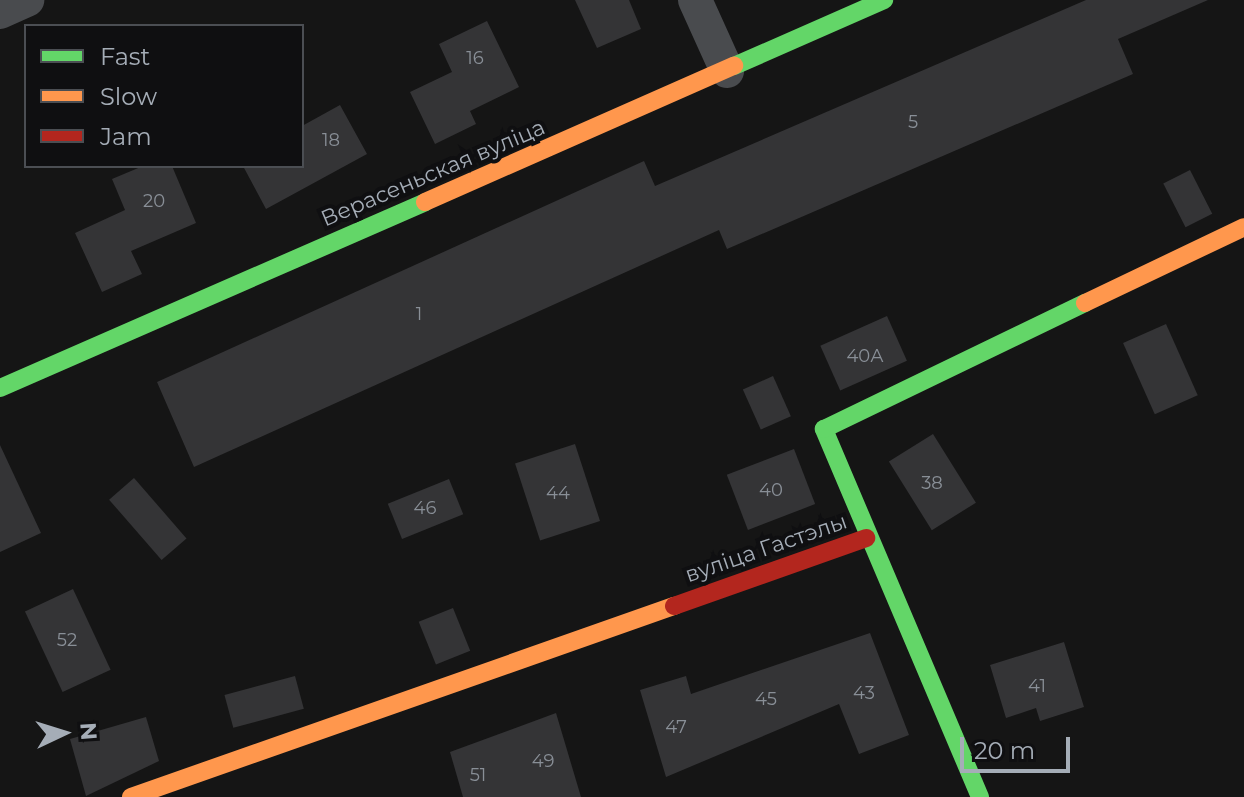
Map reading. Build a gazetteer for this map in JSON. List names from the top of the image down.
{
  "streets": {
    "street": ["Верасеньская вуліца", "вуліца Гастэлы"]
  },
  "house_numbers": [
    "16",
    "5",
    "18",
    "20",
    "1",
    "40А",
    "38",
    "40",
    "44",
    "46",
    "52",
    "41",
    "43",
    "45",
    "47",
    "49",
    "51"
  ],
  "legend": ["Fast", "Slow", "Jam"],
  "scale_bar": "20 m",
  "north": "right"
}
